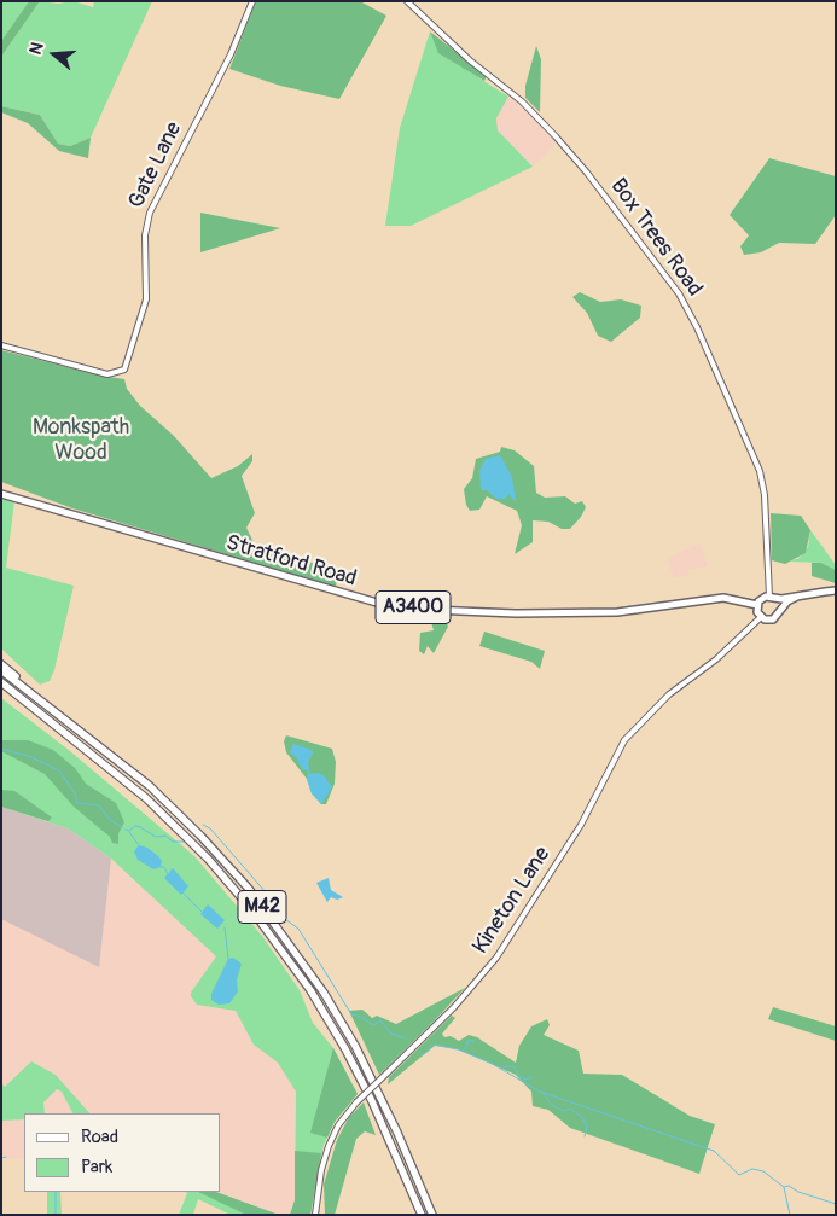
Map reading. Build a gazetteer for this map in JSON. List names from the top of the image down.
{
  "streets": {
    "highway": ["M42"],
    "main road": ["Stratford Road", "A3400"],
    "street": ["Gate Lane", "Box Trees Road", "Kineton Lane"]
  },
  "crossings": [
    ["Box Trees Road", "Stratford Road"],
    ["Box Trees Road", "Kineton Lane"],
    ["Stratford Road", "Kineton Lane"]
  ],
  "parks": ["Monkspath Wood"],
  "legend": ["Road", "Park"],
  "north": "left"
}
